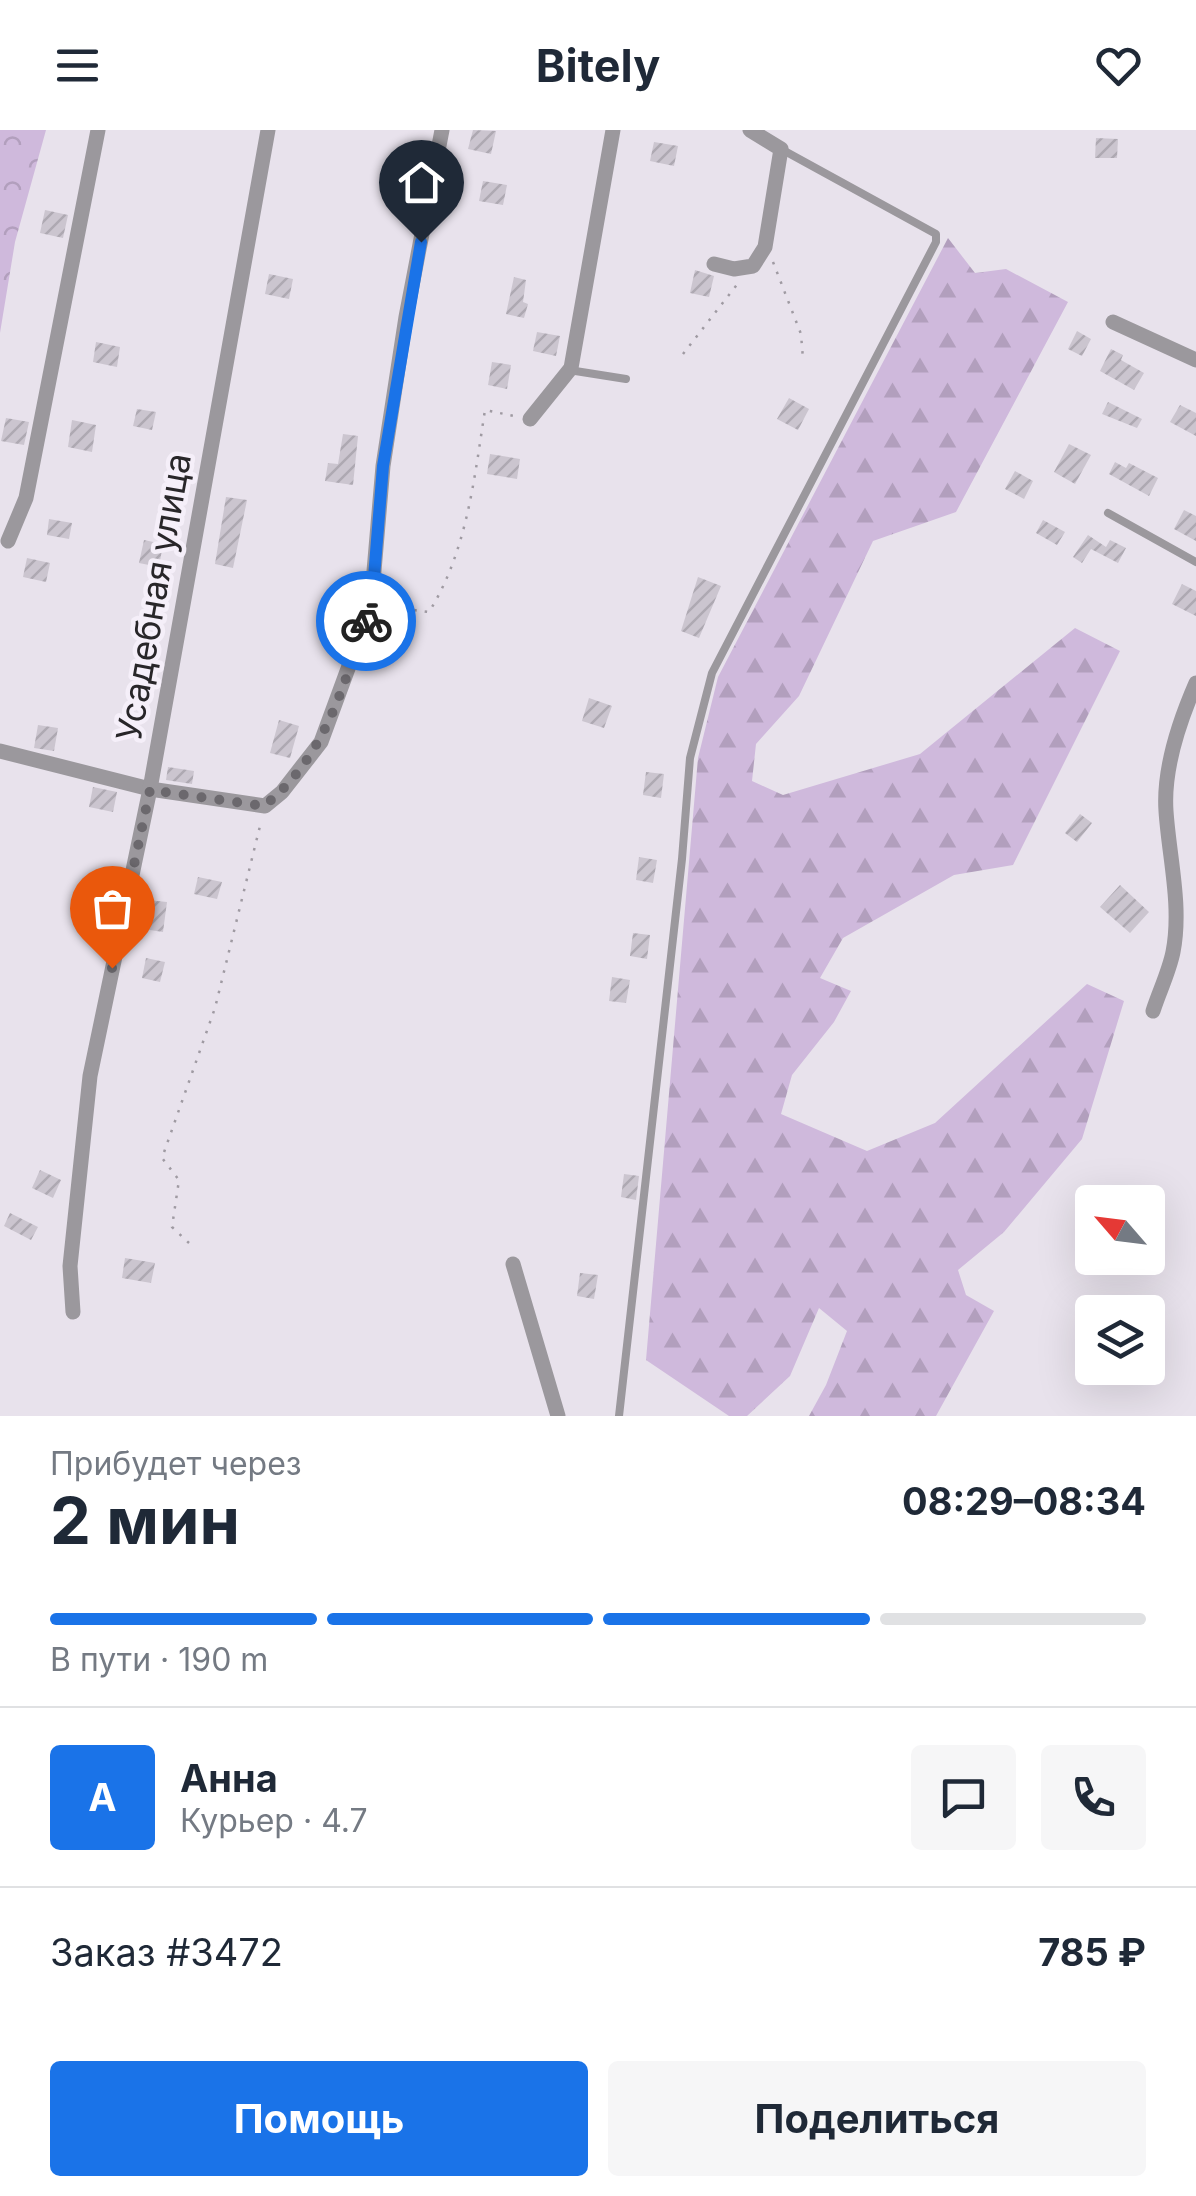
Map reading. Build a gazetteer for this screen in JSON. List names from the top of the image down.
{
  "streets": {
    "street": ["Усадебная улица"]
  },
  "north": "top left",
  "page": {
    "header": "Bitely",
    "heading": ["2 мин", "Прибудет через", "08:29–08:34"],
    "panel": [
      "Анна",
      "Курьер · 4.7",
      "Заказ #3472",
      "785 ₽"
    ],
    "bar": "В пути · 190 m",
    "round": "А",
    "buttons": ["Помощь", "Поделиться"]
  }
}
